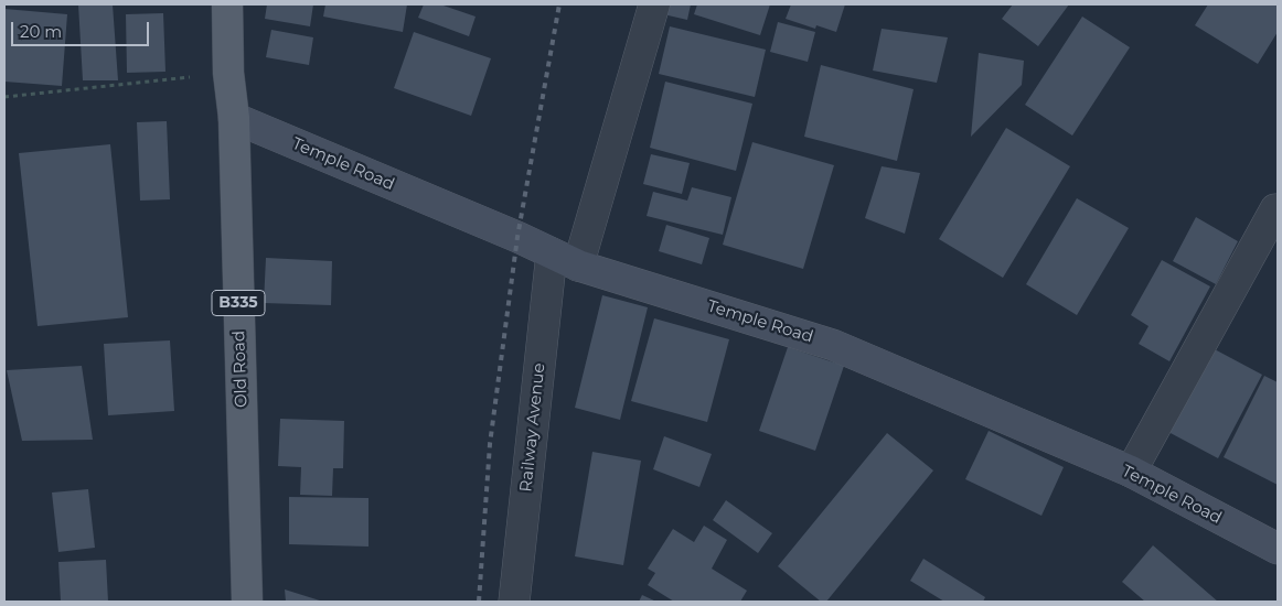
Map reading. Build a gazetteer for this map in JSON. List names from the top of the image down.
{
  "streets": {
    "main road": ["B335", "Old Road"],
    "street": ["Temple Road", "Railway Avenue"]
  },
  "crossings": [
    ["Temple Road", "Old Road"],
    ["Temple Road", "Railway Avenue"]
  ],
  "scale_bar": "20 m"
}
